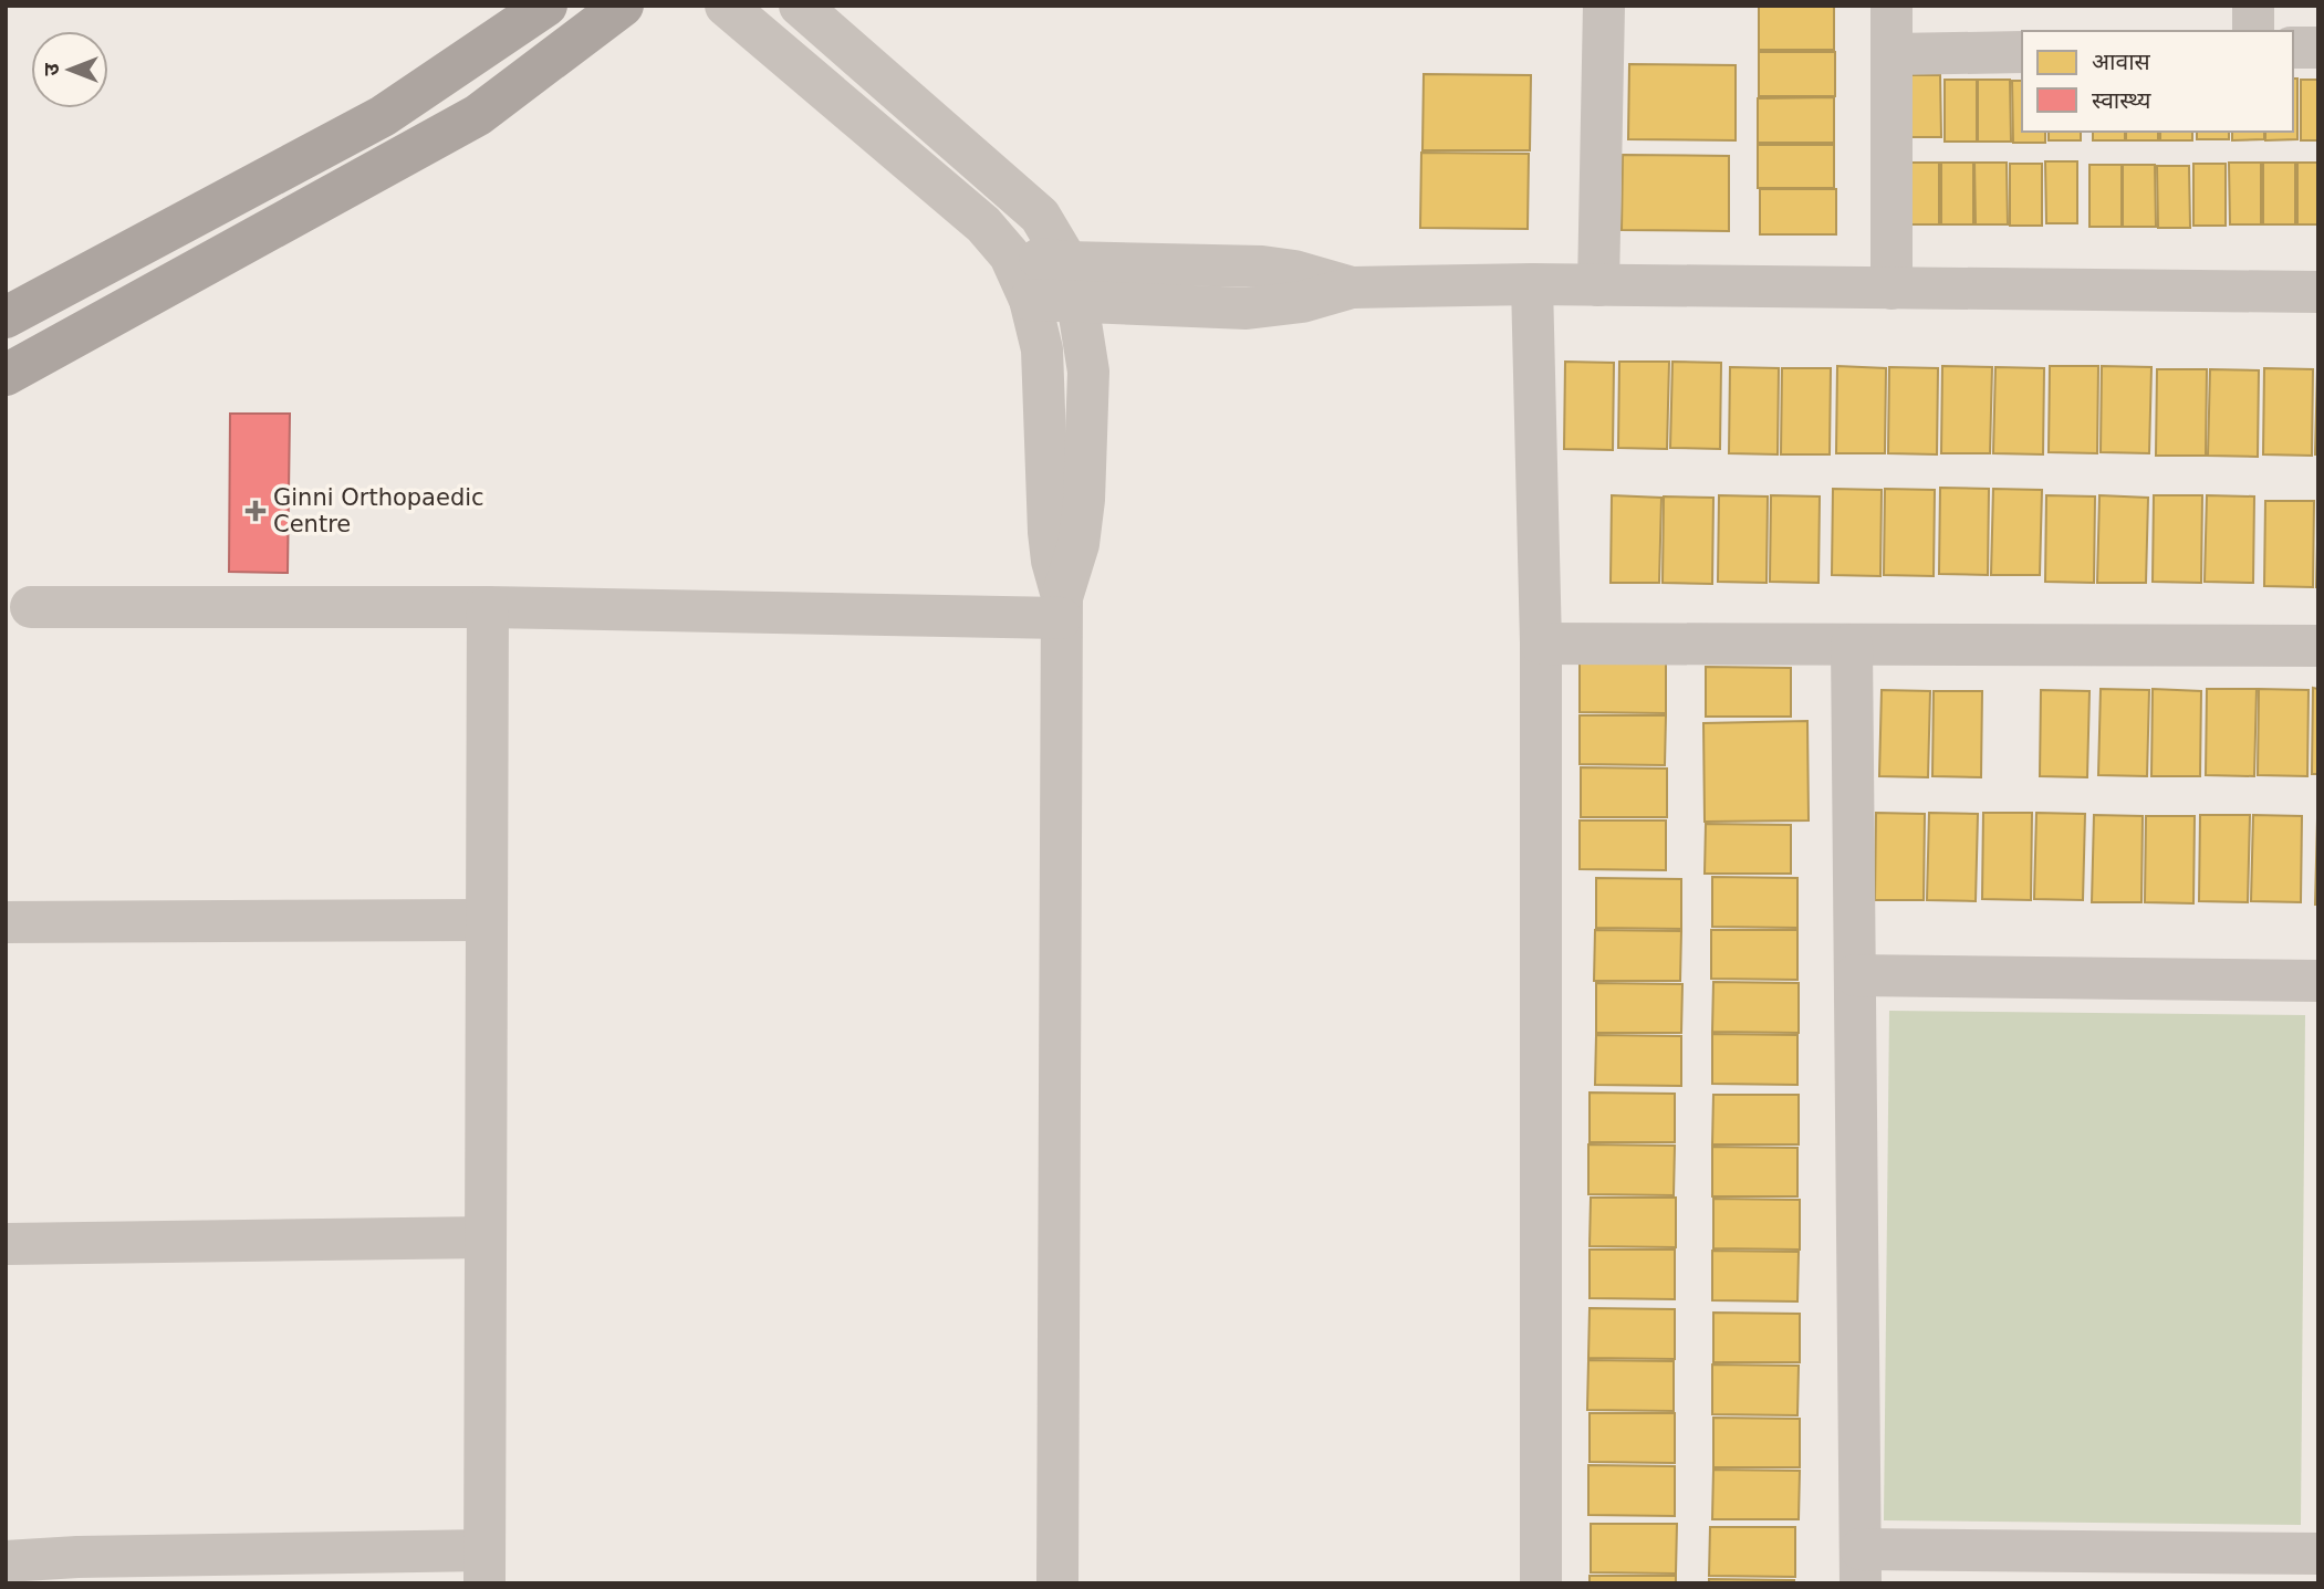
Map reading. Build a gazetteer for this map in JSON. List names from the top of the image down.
{
  "places": {
    "health": ["Ginni Orthopaedic Centre"]
  },
  "legend": ["आवास", "स्वास्थ्य"],
  "north": "left"
}
